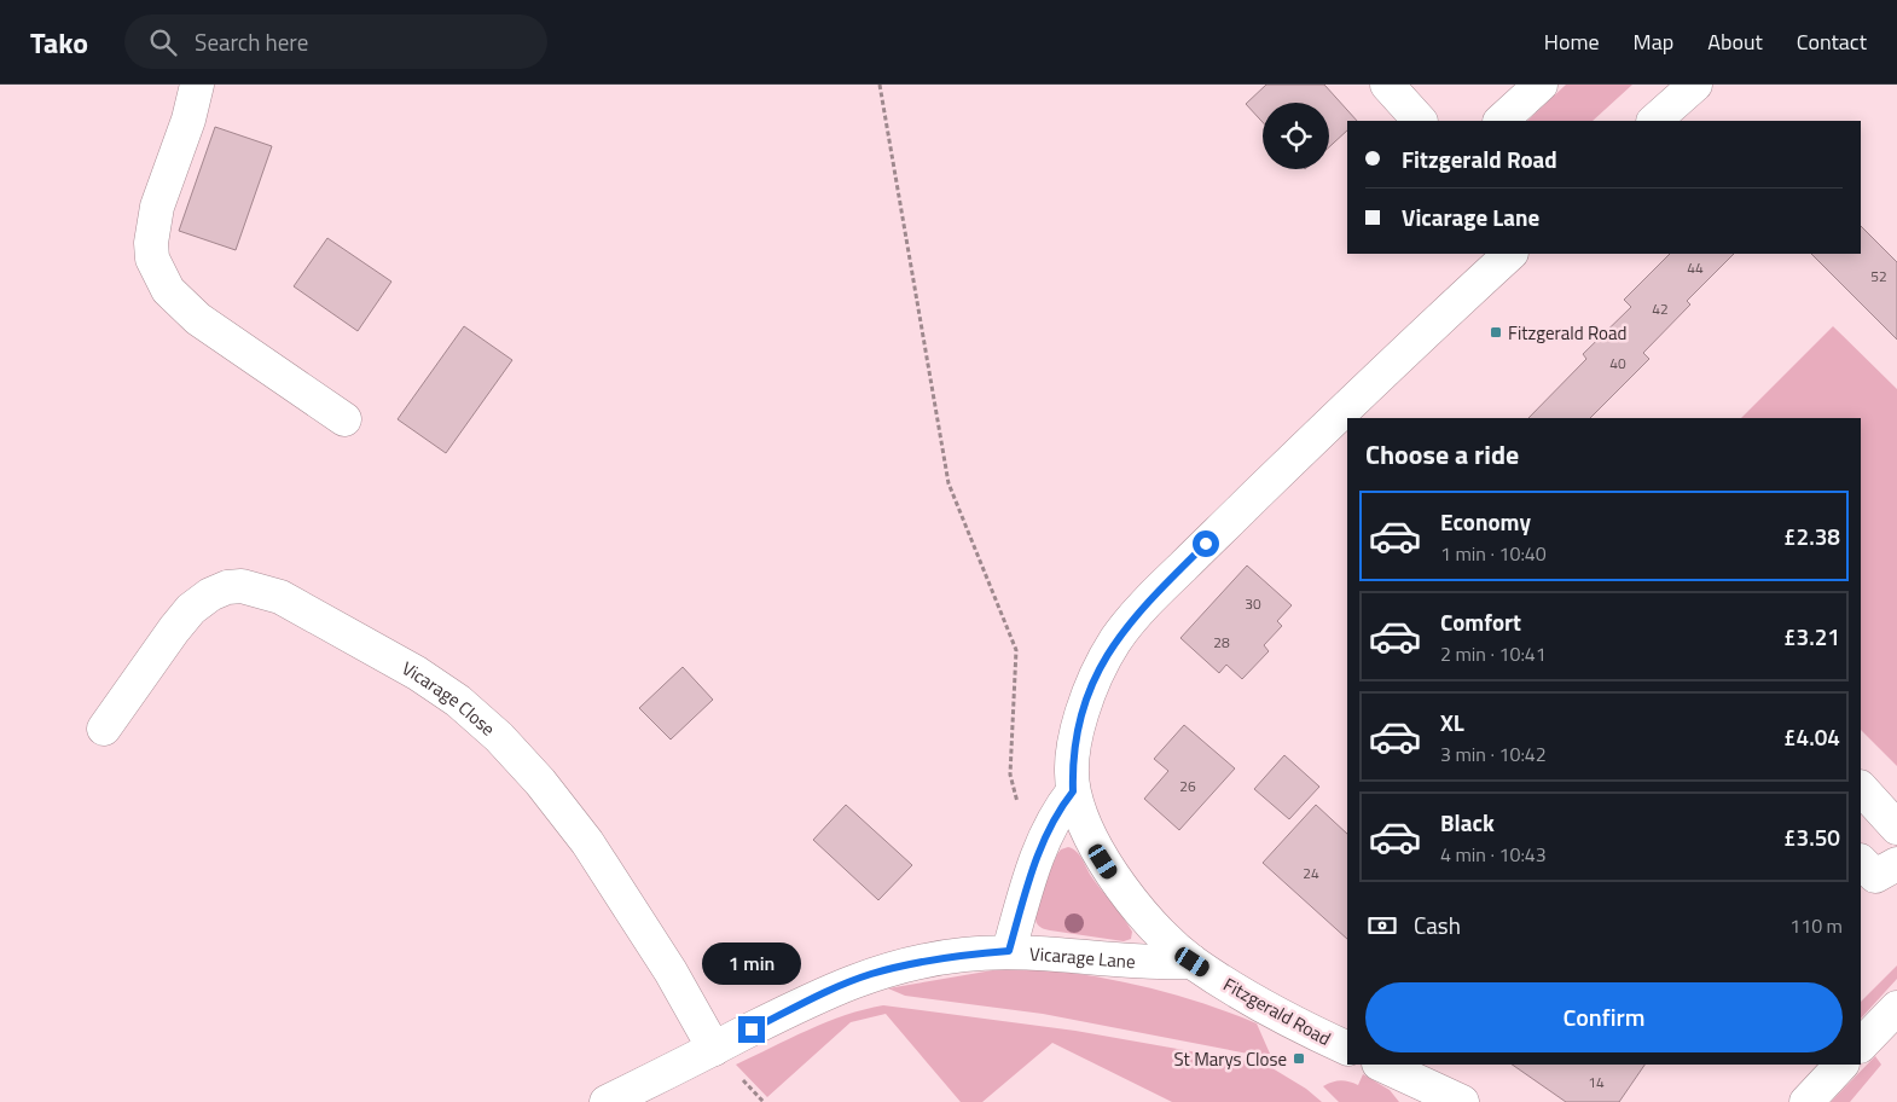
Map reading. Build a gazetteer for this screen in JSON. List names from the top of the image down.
{
  "streets": {
    "street": ["Vicarage Close", "Vicarage Lane", "Fitzgerald Road"]
  },
  "crossings": [
    ["Vicarage Close", "Vicarage Lane"],
    ["Vicarage Lane", "Fitzgerald Road"]
  ],
  "places": {
    "transit": ["Fitzgerald Road", "St Marys Close"]
  },
  "house_numbers": [
    "44",
    "52",
    "42",
    "40",
    "30",
    "28",
    "26",
    "24",
    "14"
  ],
  "page": {
    "header": "Tako",
    "search": "Search here",
    "nav": [
      "Home",
      "Map",
      "About",
      "Contact"
    ],
    "banner": ["Fitzgerald Road", "Vicarage Lane"],
    "heading": "Choose a ride",
    "list": [
      {
        "name": "Economy",
        "note": "1 min · 10:40",
        "value": "£2.38"
      },
      {
        "name": "Comfort",
        "note": "2 min · 10:41",
        "value": "£3.21"
      },
      {
        "name": "XL",
        "note": "3 min · 10:42",
        "value": "£4.04"
      },
      {
        "name": "Black",
        "note": "4 min · 10:43",
        "value": "£3.50"
      }
    ],
    "pay": ["Cash", "110 m"],
    "bubble": "1 min",
    "buttons": "Confirm"
  }
}
